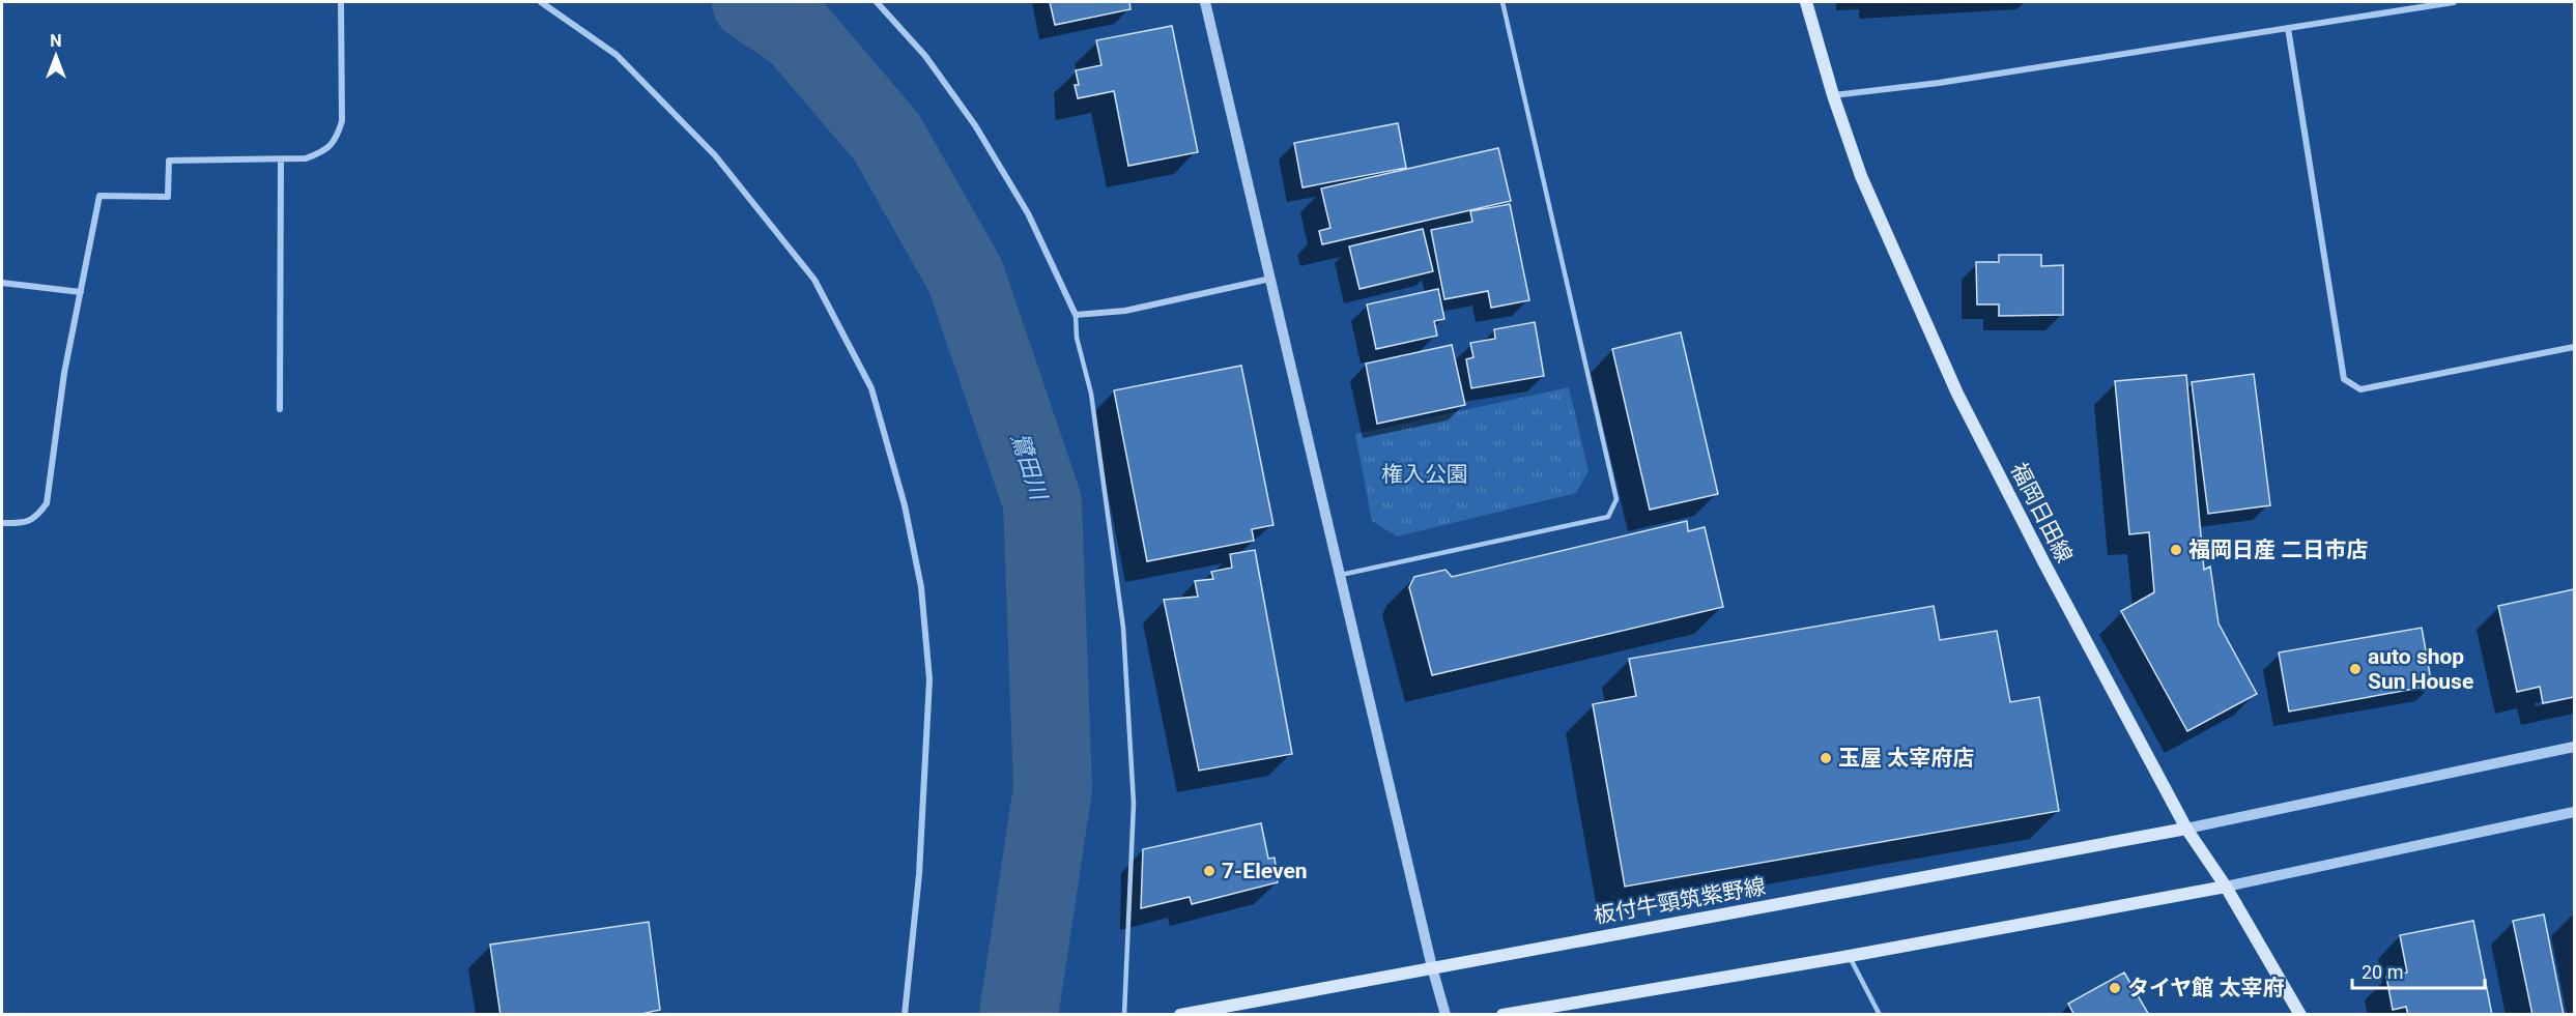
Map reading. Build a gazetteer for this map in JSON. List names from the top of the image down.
{
  "streets": {
    "main road": ["福岡日田線", "板付牛頸筑紫野線"]
  },
  "crossings": [
    ["福岡日田線", "板付牛頸筑紫野線"]
  ],
  "water": ["鷺田川"],
  "parks": ["権入公園"],
  "places": [
    "福岡日産 二日市店",
    "auto shop Sun House",
    "玉屋 太宰府店",
    "7-Eleven",
    "タイヤ館 太宰府"
  ],
  "scale_bar": "20 m",
  "north": "top"
}
